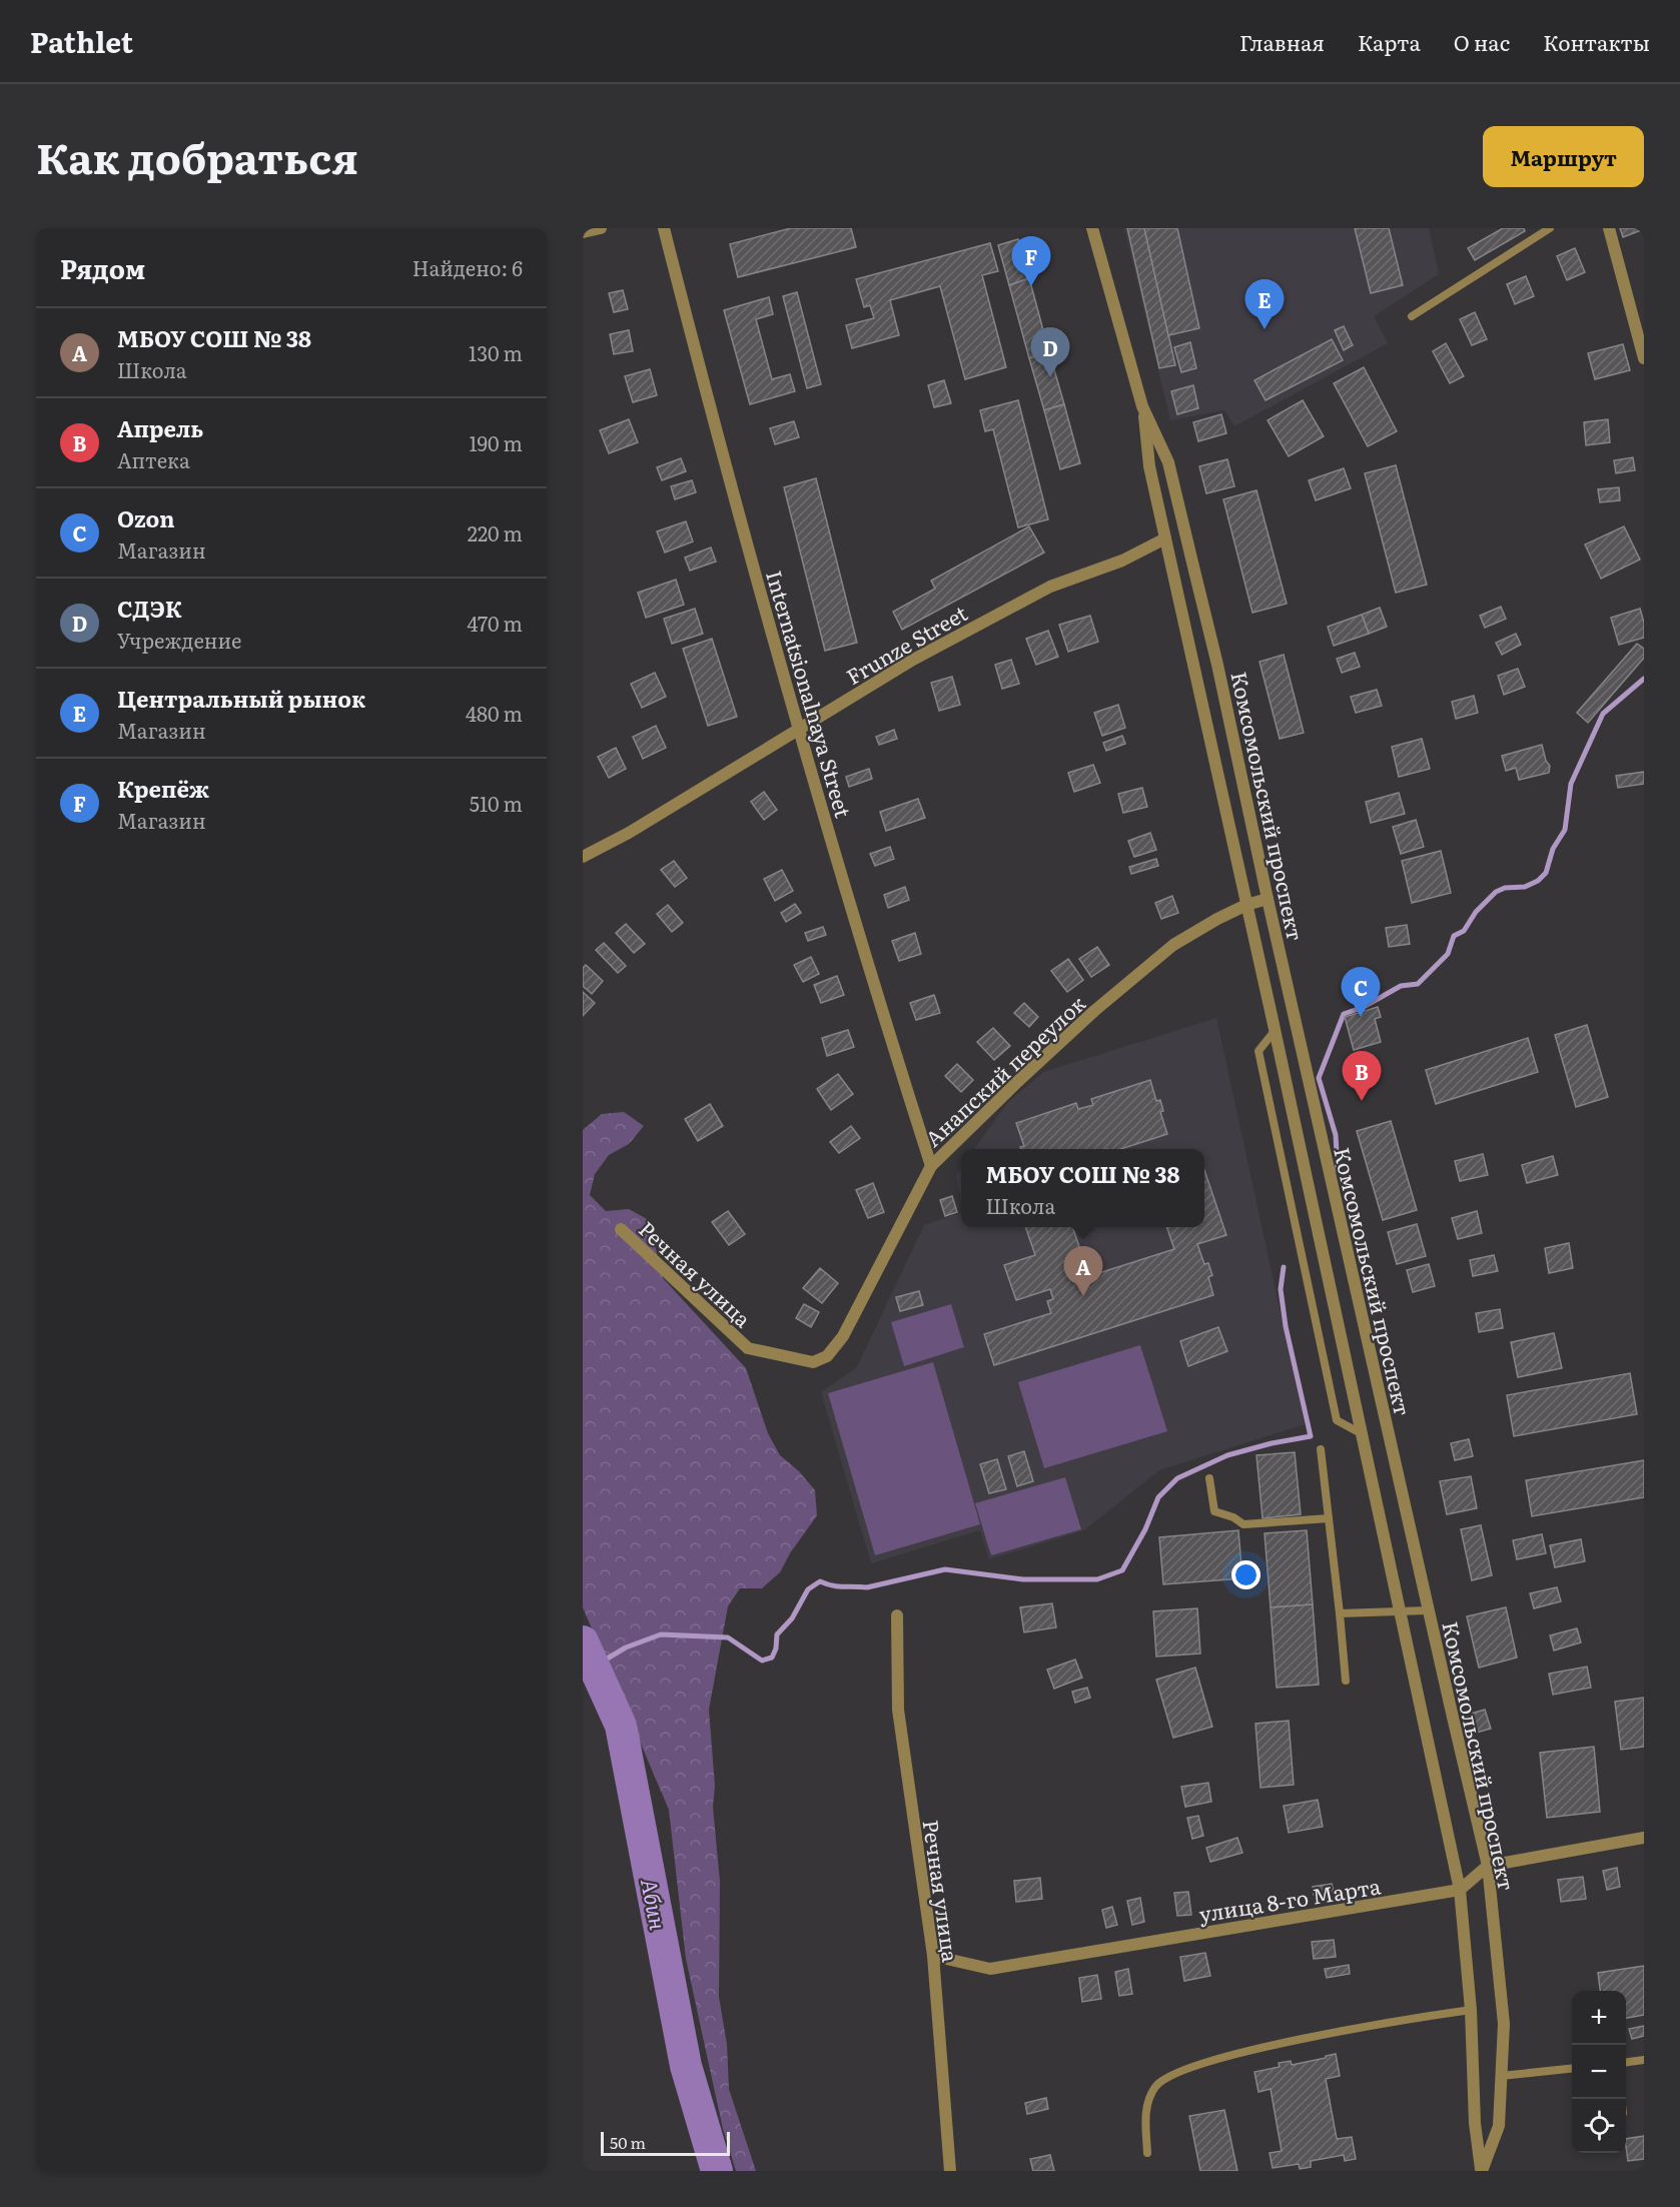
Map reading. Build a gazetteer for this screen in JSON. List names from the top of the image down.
{
  "streets": {
    "street": [
      "Frunze Street",
      "Internatsionalnaya Street",
      "Комсомольский проспект",
      "Анапский переулок",
      "Речная улица",
      "улица 8-го Марта"
    ]
  },
  "crossings": [
    ["Frunze Street", "Internatsionalnaya Street"],
    ["Frunze Street", "Комсомольский проспект"],
    ["Internatsionalnaya Street", "Анапский переулок"],
    ["Комсомольский проспект", "Анапский переулок"],
    ["Комсомольский проспект", "улица 8-го Марта"],
    ["Анапский переулок", "Речная улица"],
    ["Речная улица", "улица 8-го Марта"]
  ],
  "water": ["Абин"],
  "scale_bar": "50 m",
  "page": {
    "header": "Pathlet",
    "nav": [
      "Главная",
      "Карта",
      "О нас",
      "Контакты"
    ],
    "title": "Как добраться",
    "buttons": "Маршрут",
    "heading": ["Рядом", "Найдено: 6"],
    "pins": [
      "F",
      "E",
      "D",
      "C",
      "B",
      "A"
    ],
    "list": [
      {
        "mark": "A",
        "name": "МБОУ СОШ № 38",
        "note": "Школа",
        "value": "130 m"
      },
      {
        "mark": "B",
        "name": "Апрель",
        "note": "Аптека",
        "value": "190 m"
      },
      {
        "mark": "C",
        "name": "Ozon",
        "note": "Магазин",
        "value": "220 m"
      },
      {
        "mark": "D",
        "name": "СДЭК",
        "note": "Учреждение",
        "value": "470 m"
      },
      {
        "mark": "E",
        "name": "Центральный рынок",
        "note": "Магазин",
        "value": "480 m"
      },
      {
        "mark": "F",
        "name": "Крепёж",
        "note": "Магазин",
        "value": "510 m"
      }
    ],
    "popup": ["МБОУ СОШ № 38", "Школа"],
    "map_buttons": ["+", "−"],
    "scale": "50 m"
  }
}
